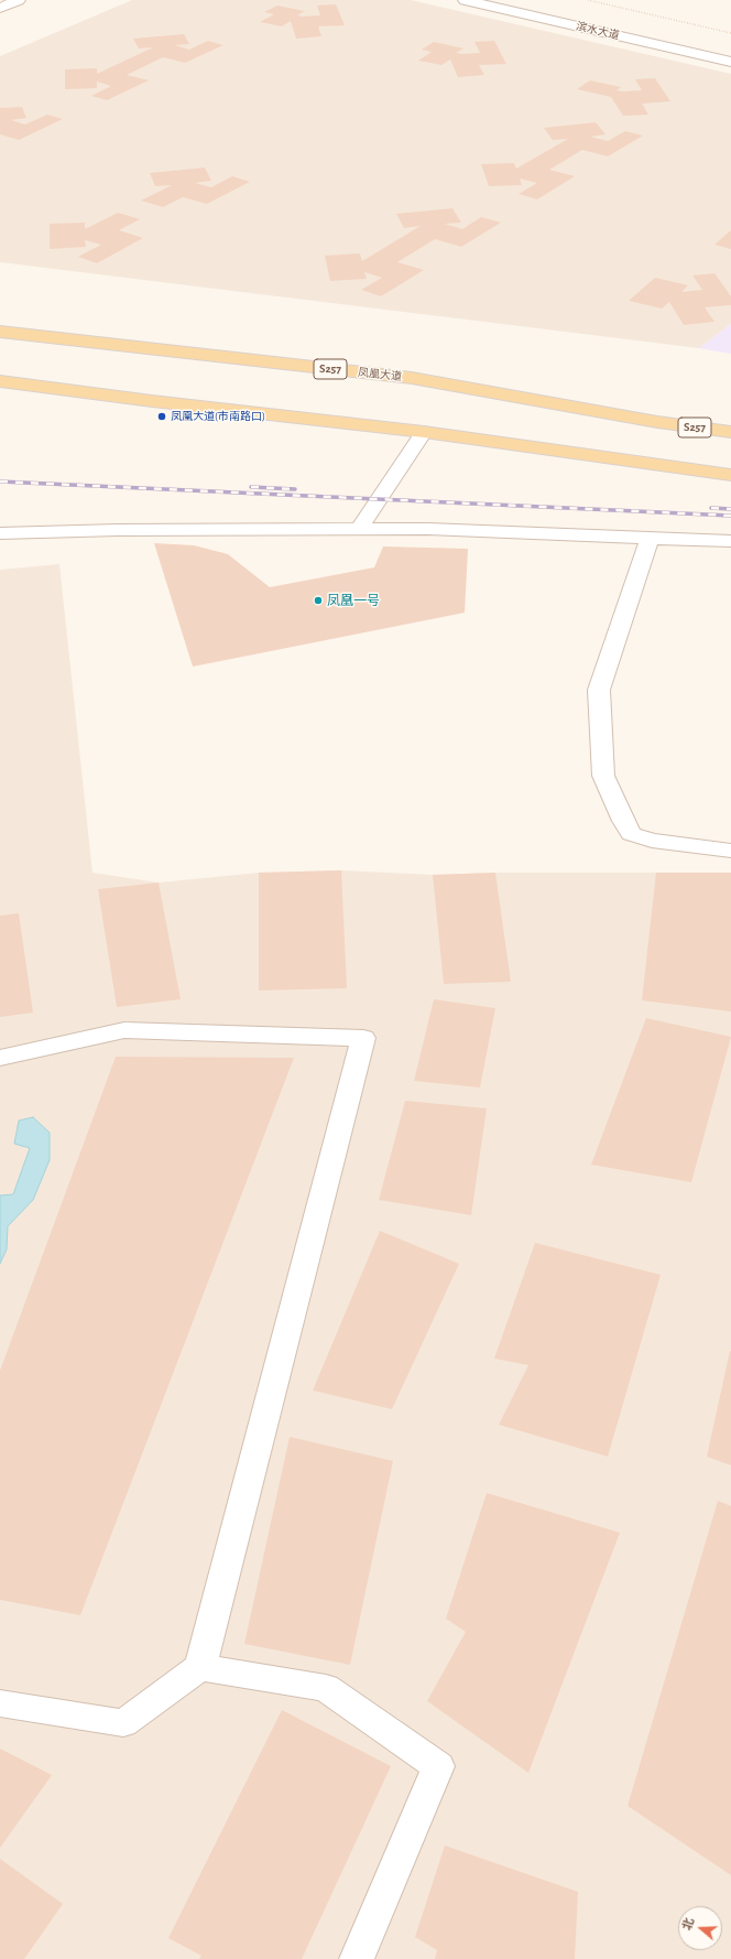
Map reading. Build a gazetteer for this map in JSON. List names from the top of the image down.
{
  "streets": {
    "main road": ["S257", "凤凰大道"],
    "street": ["滨水大道"]
  },
  "crossings": [
    ["S257", "凤凰大道"]
  ],
  "places": ["凤凰大道(市南路口)", "凤凰一号"],
  "north": "left"
}
